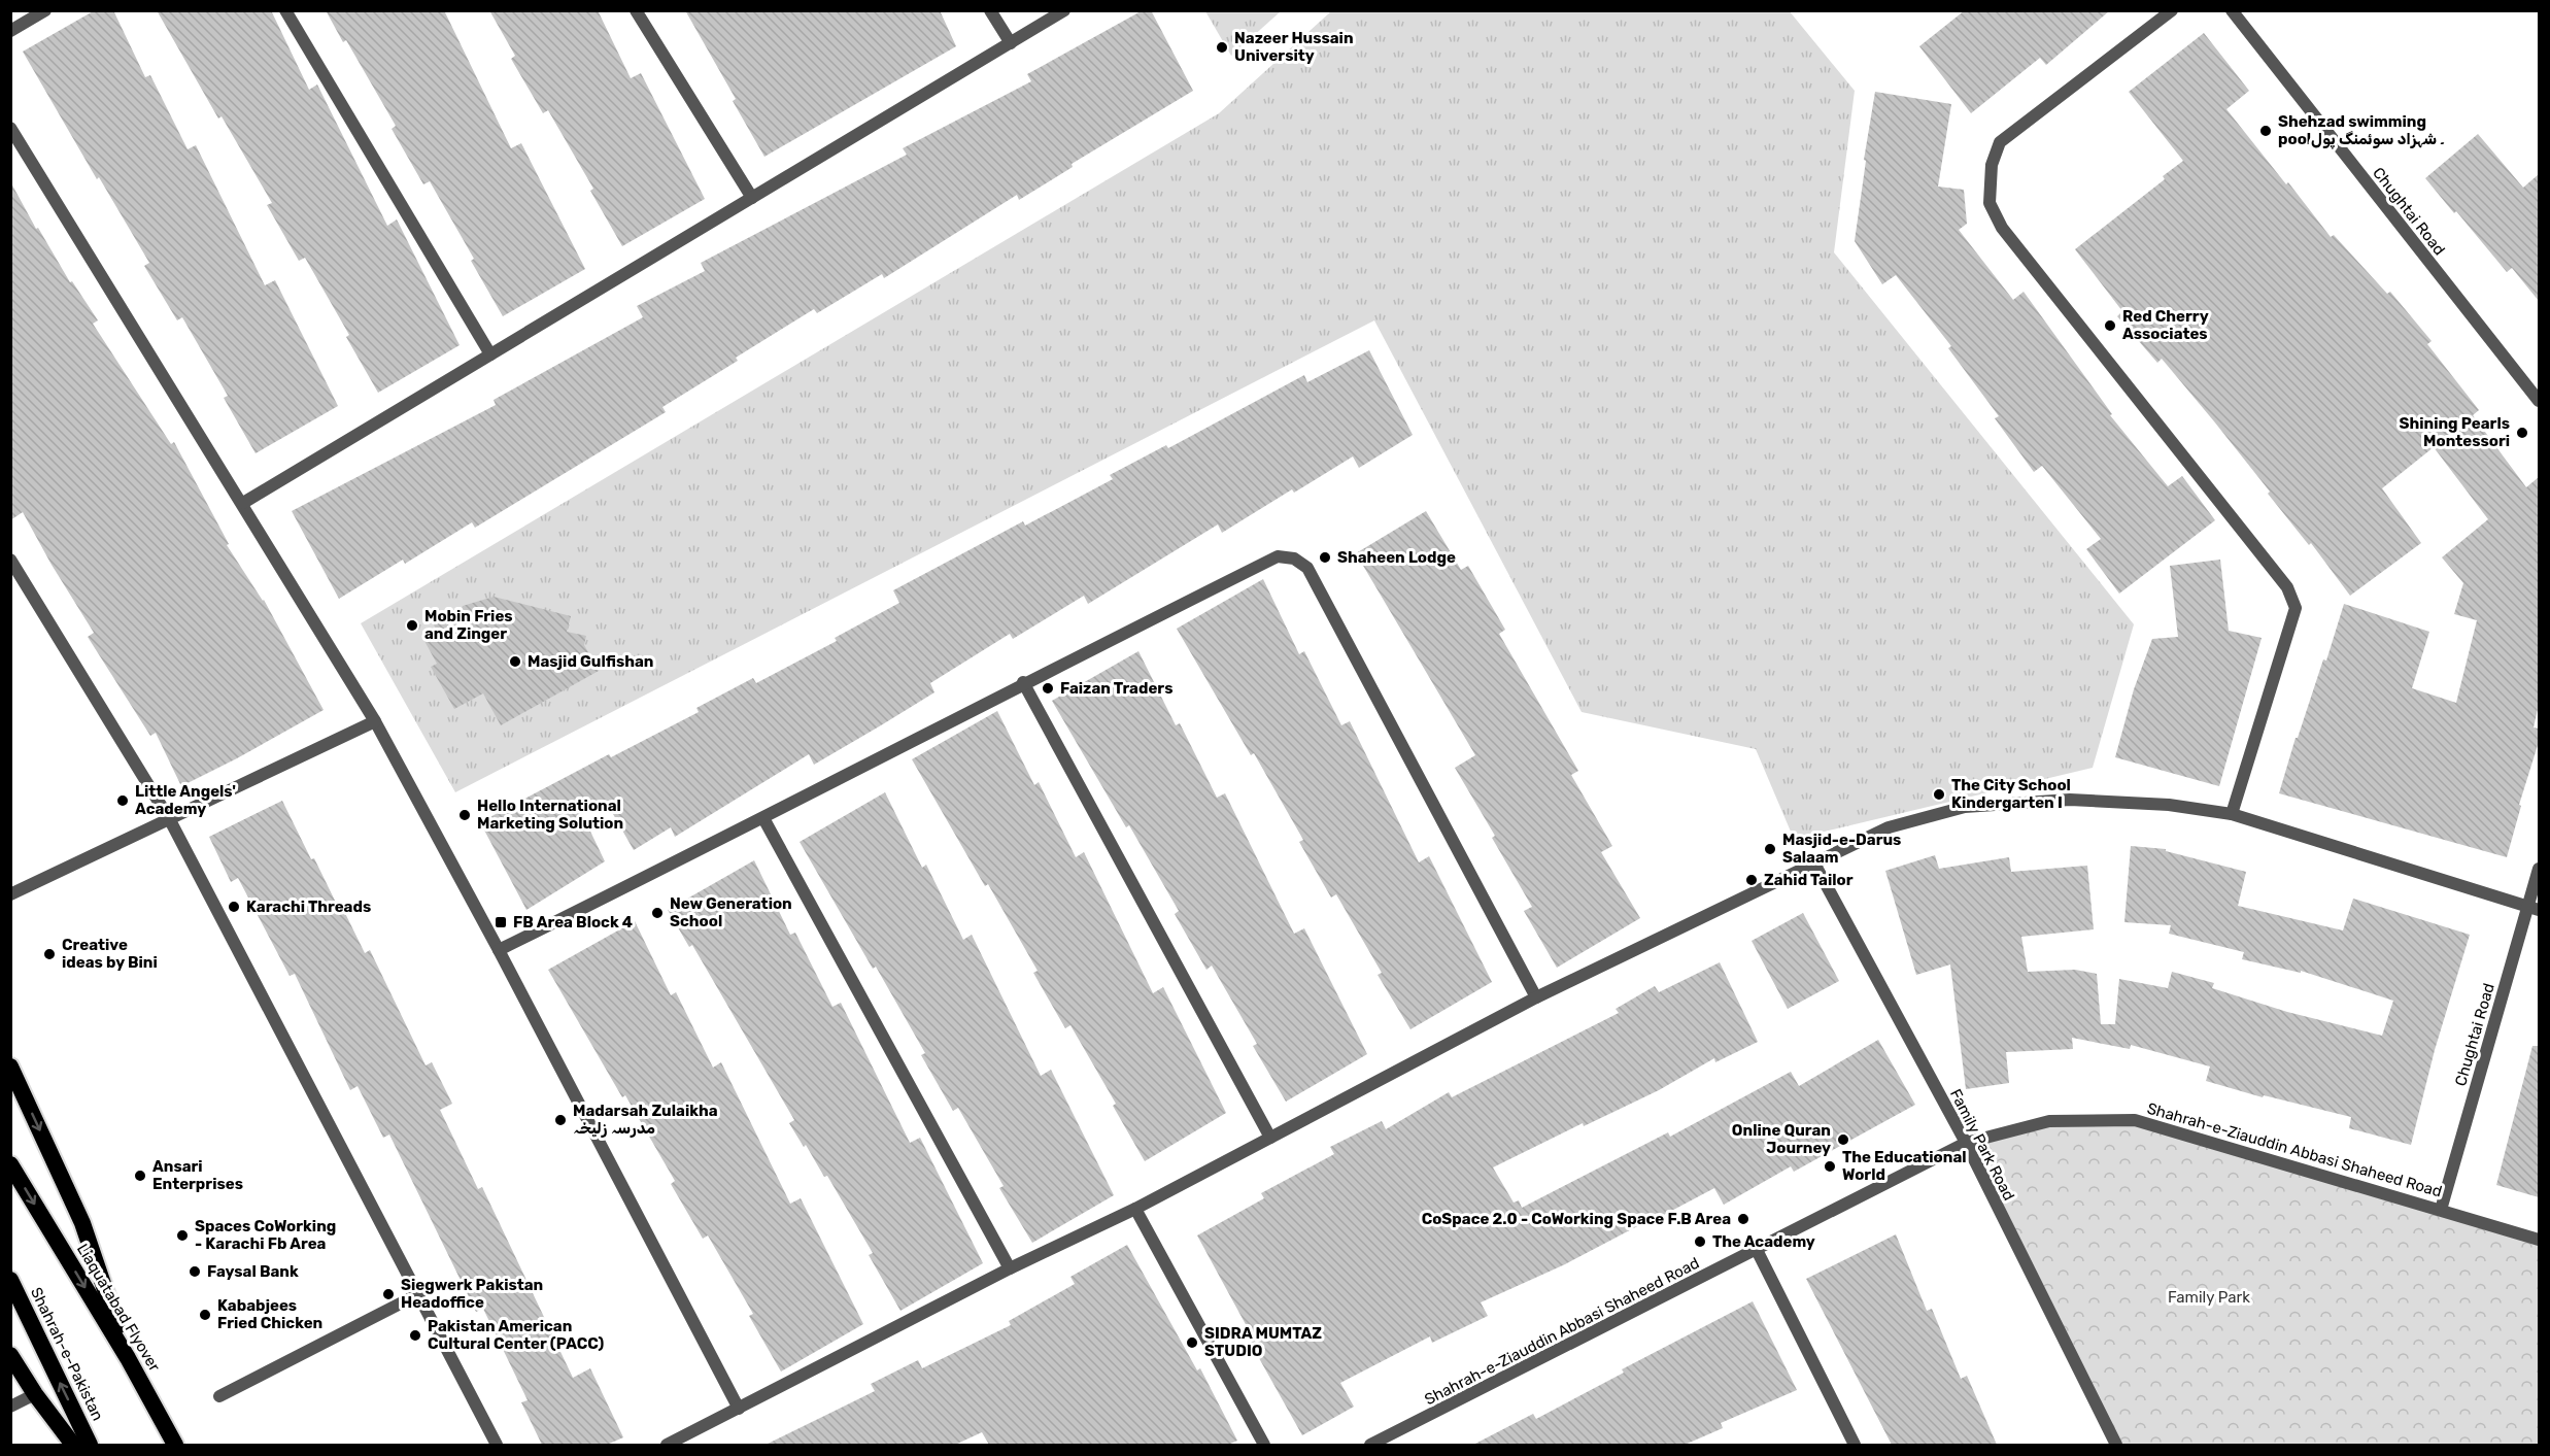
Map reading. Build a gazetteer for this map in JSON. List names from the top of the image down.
{
  "streets": {
    "highway": ["Liaquatabad Flyover", "Shahrah-e-Pakistan"],
    "street": ["Chughtai Road", "Family Park Road", "Shahrah-e-Ziauddin Abbasi Shaheed Road"]
  },
  "crossings": [
    ["Chughtai Road", "Shahrah-e-Ziauddin Abbasi Shaheed Road"],
    ["Family Park Road", "Shahrah-e-Ziauddin Abbasi Shaheed Road"]
  ],
  "parks": ["Family Park"],
  "places": {
    "other": [
      "Nazeer Hussain University",
      "Shehzad swimming pool۔ شہزاد سوئمنگ پول",
      "Red Cherry Associates",
      "Shining Pearls Montessori",
      "Shaheen Lodge",
      "Mobin Fries and Zinger",
      "Masjid Gulfishan",
      "Faizan Traders",
      "The City School Kindergarten I",
      "Little Angels' Academy",
      "Hello International Marketing Solution",
      "Masjid-e-Darus Salaam",
      "Zahid Tailor",
      "Karachi Threads",
      "New Generation School",
      "Creative ideas by Bini",
      "Madarsah Zulaikha مدرسہ زلیخہ",
      "Online Quran Journey",
      "The Educational World",
      "Ansari Enterprises",
      "CoSpace 2.0 - CoWorking Space F.B Area",
      "Spaces CoWorking - Karachi Fb Area",
      "The Academy",
      "Faysal Bank",
      "Siegwerk Pakistan Headoffice",
      "Kababjees Fried Chicken",
      "Pakistan American Cultural Center (PACC)",
      "SIDRA MUMTAZ STUDIO"
    ],
    "transit": ["FB Area Block 4"]
  }
}
